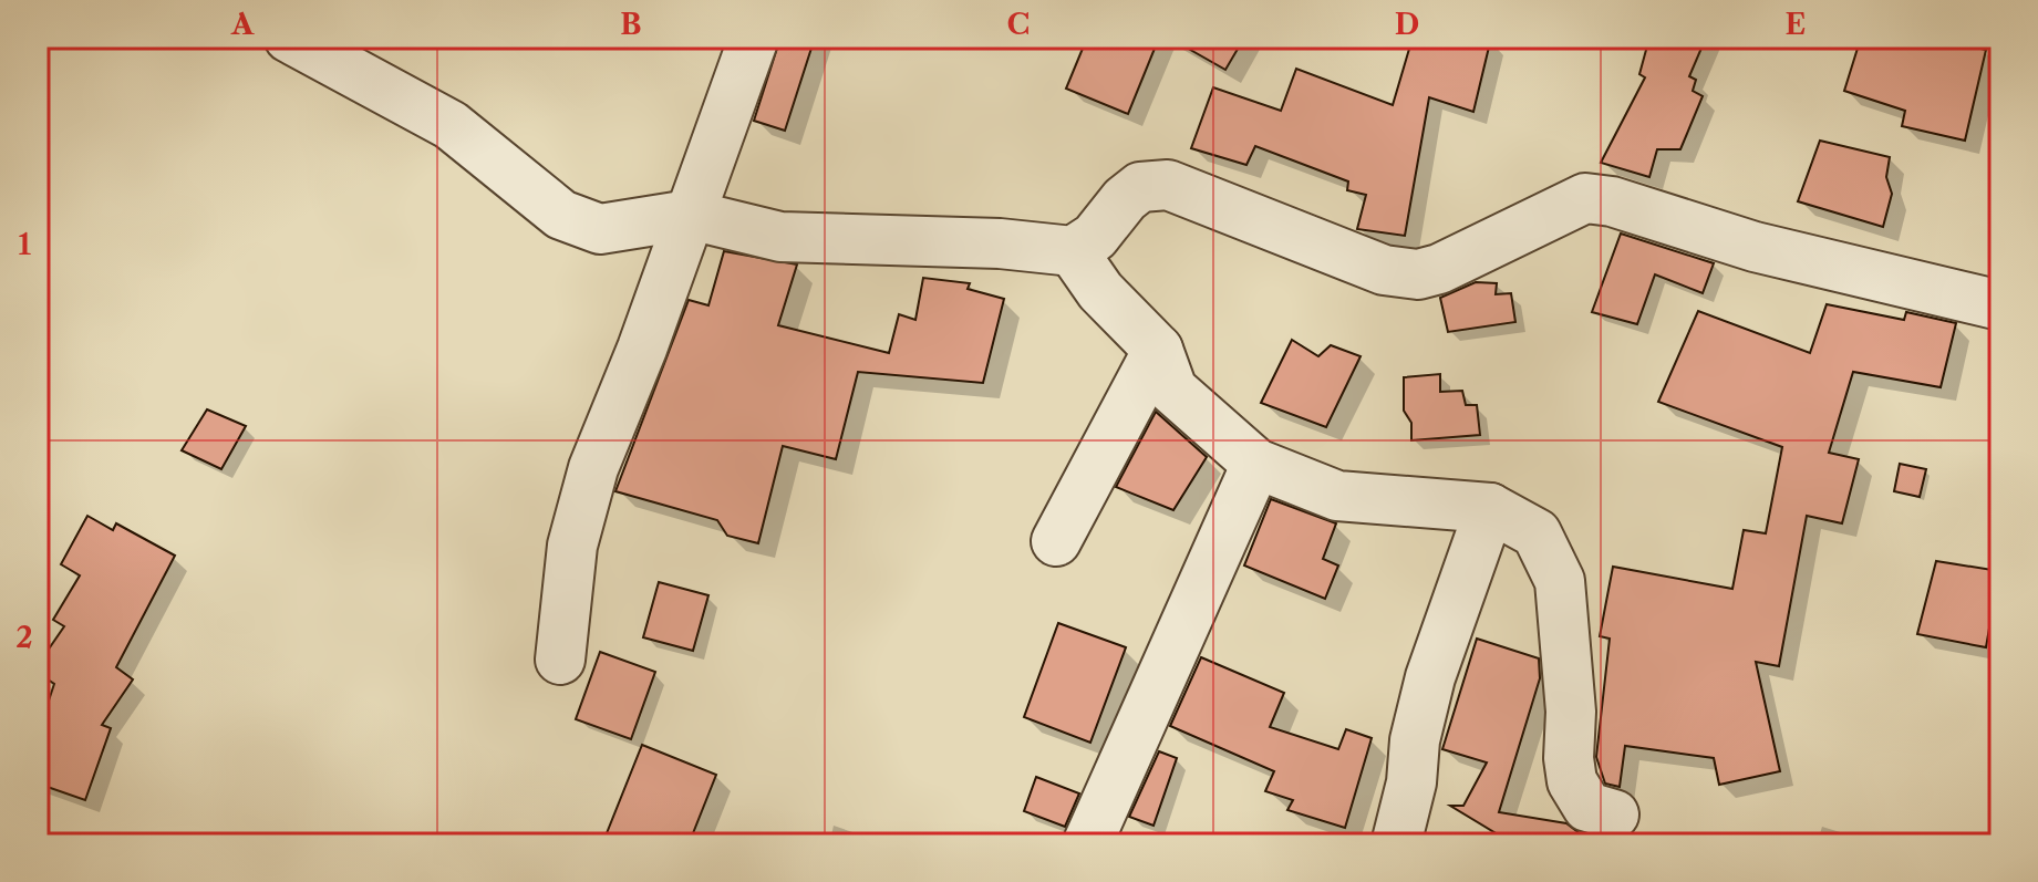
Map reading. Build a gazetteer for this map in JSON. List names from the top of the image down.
{
  "grid": {
    "columns": [
      "A",
      "B",
      "C",
      "D",
      "E"
    ],
    "rows": ["1", "2"]
  }
}
